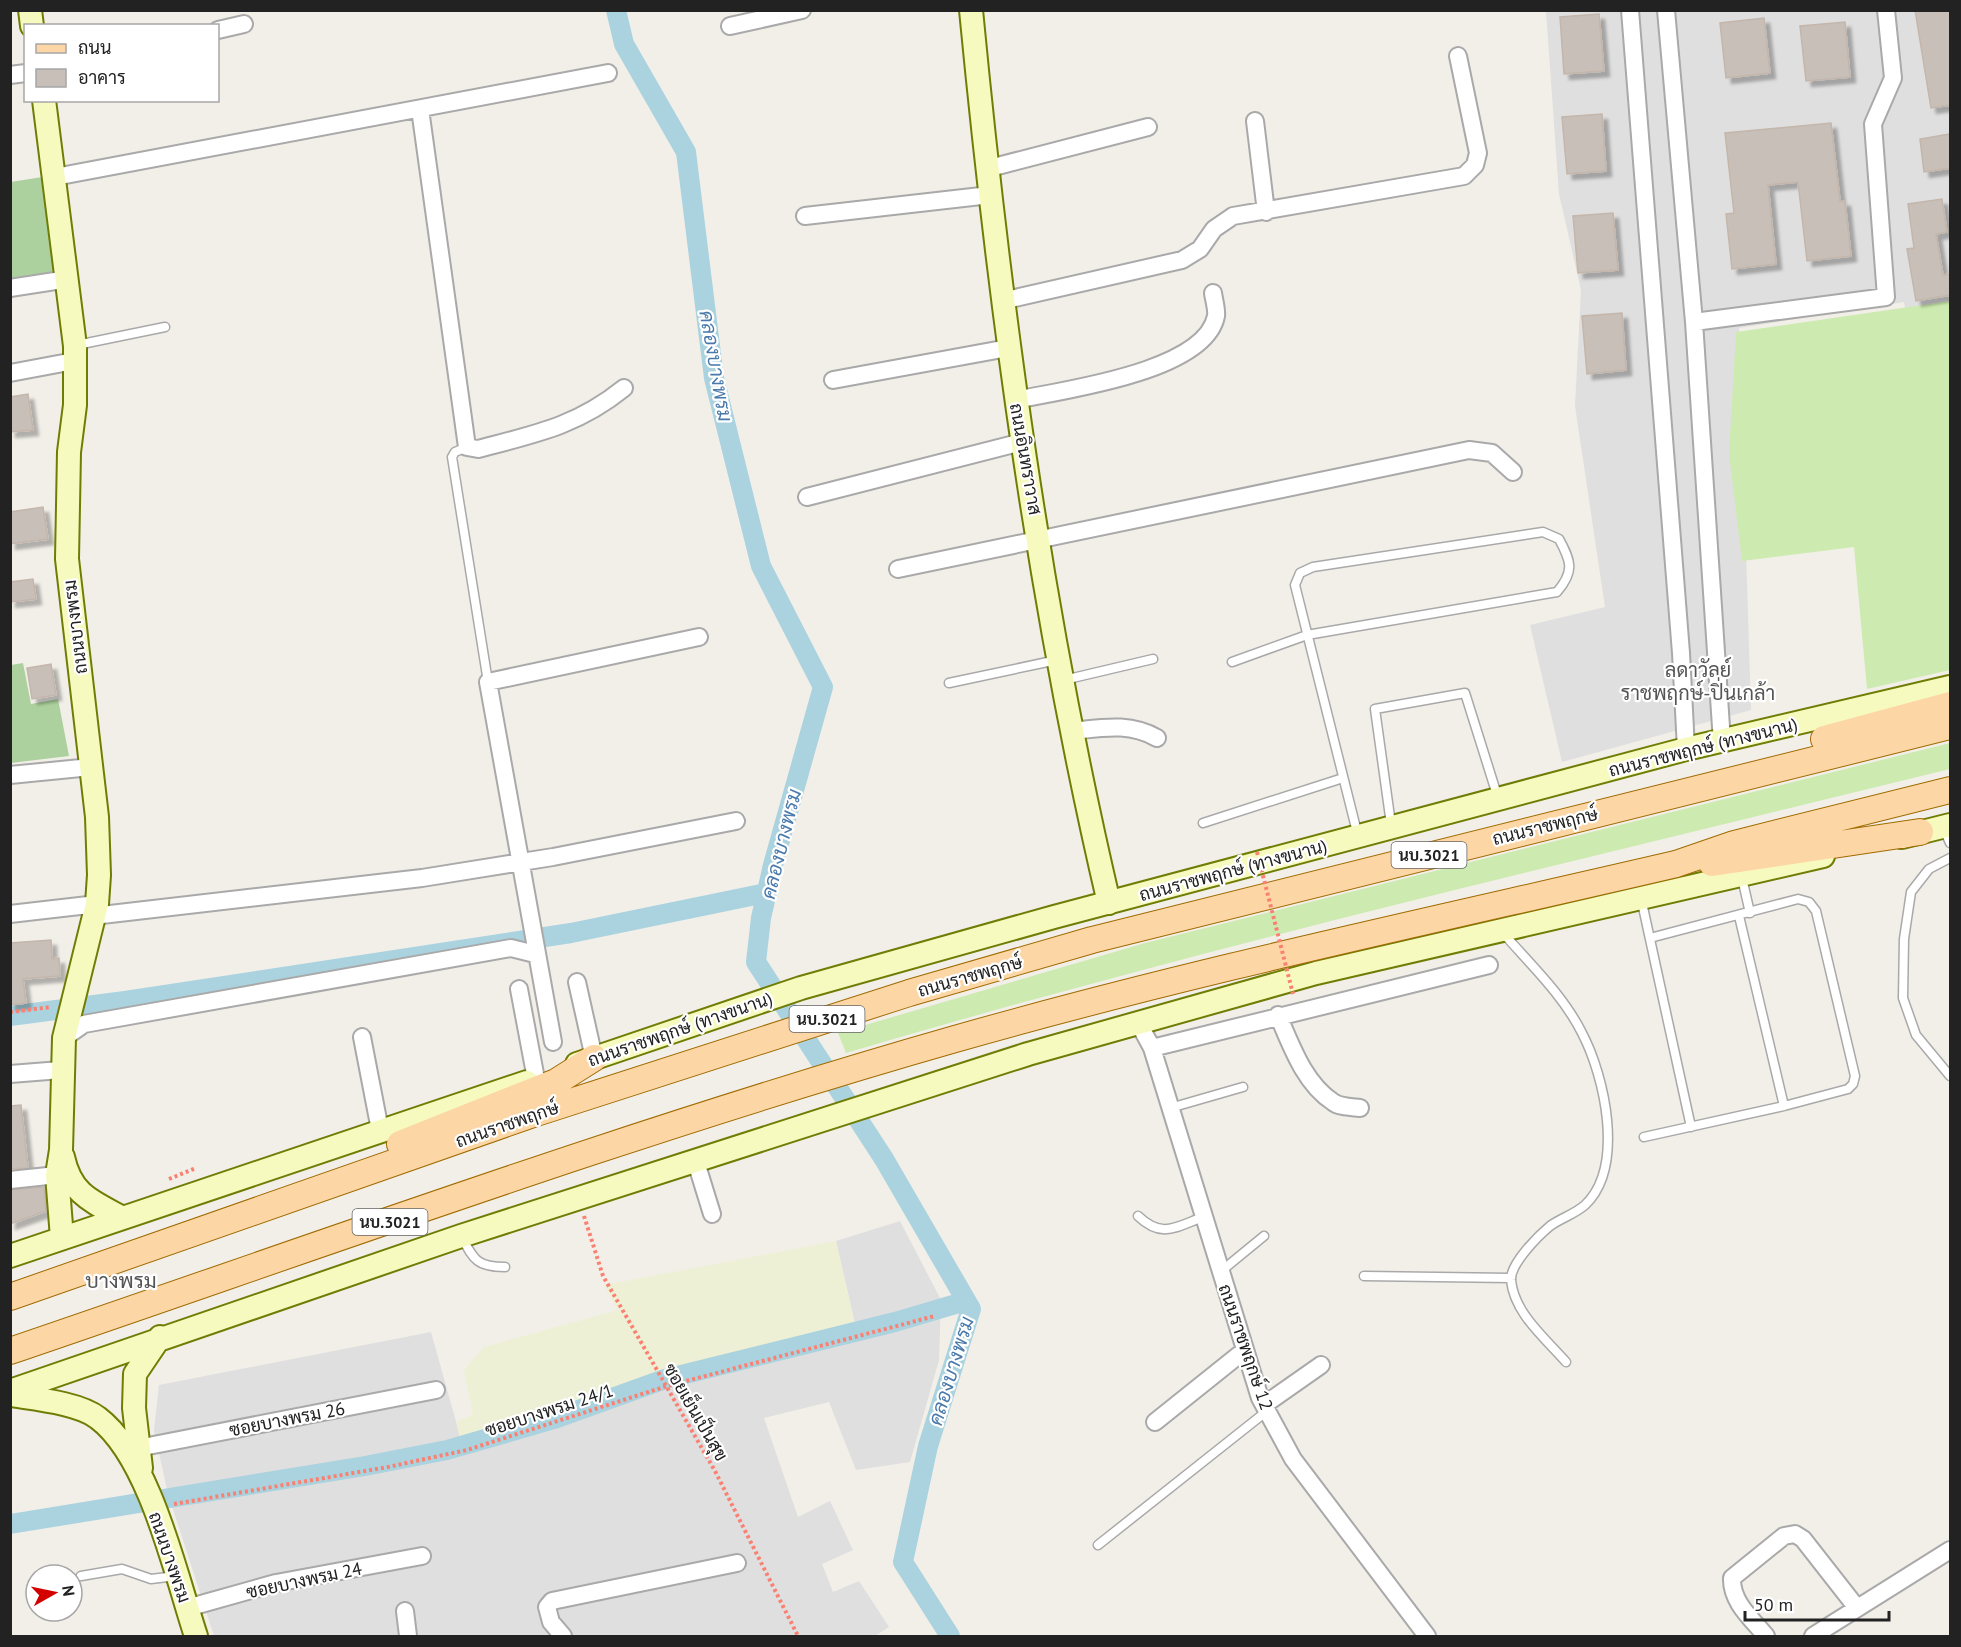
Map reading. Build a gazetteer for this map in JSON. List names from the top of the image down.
{
  "streets": {
    "main road": [
      "ถนนอินทราวาส",
      "ถนนบางพรม",
      "ถนนราชพฤกษ์ (ทางขนาน)",
      "ถนนราชพฤกษ์",
      "นบ.3021"
    ],
    "street": ["ถนนราชพฤกษ์ 12", "ซอยบางพรม 26", "ซอยบางพรม 24"],
    "path": ["ซอยบางพรม 24/1", "ซอยเย็นเป็นสุข"]
  },
  "crossings": [
    ["ถนนอินทราวาส", "ถนนราชพฤกษ์ (ทางขนาน)"],
    ["ถนนบางพรม", "ถนนราชพฤกษ์"],
    ["ถนนบางพรม", "นบ.3021"],
    ["ถนนบางพรม", "ซอยบางพรม 24/1"],
    ["ถนนบางพรม", "ซอยบางพรม 26"],
    ["ถนนบางพรม", "ซอยบางพรม 24"],
    ["ถนนราชพฤกษ์ (ทางขนาน)", "ถนนราชพฤกษ์"],
    ["นบ.3021", "ถนนราชพฤกษ์ 12"],
    ["นบ.3021", "ซอยเย็นเป็นสุข"],
    ["ซอยบางพรม 24/1", "ซอยเย็นเป็นสุข"]
  ],
  "districts": ["ลดาวัลย์ ราชพฤกษ์-ปิ่นเกล้า", "บางพรม"],
  "water": ["คลองบางพรม"],
  "legend": ["ถนน", "อาคาร"],
  "scale_bar": "50 m",
  "north": "right"
}
